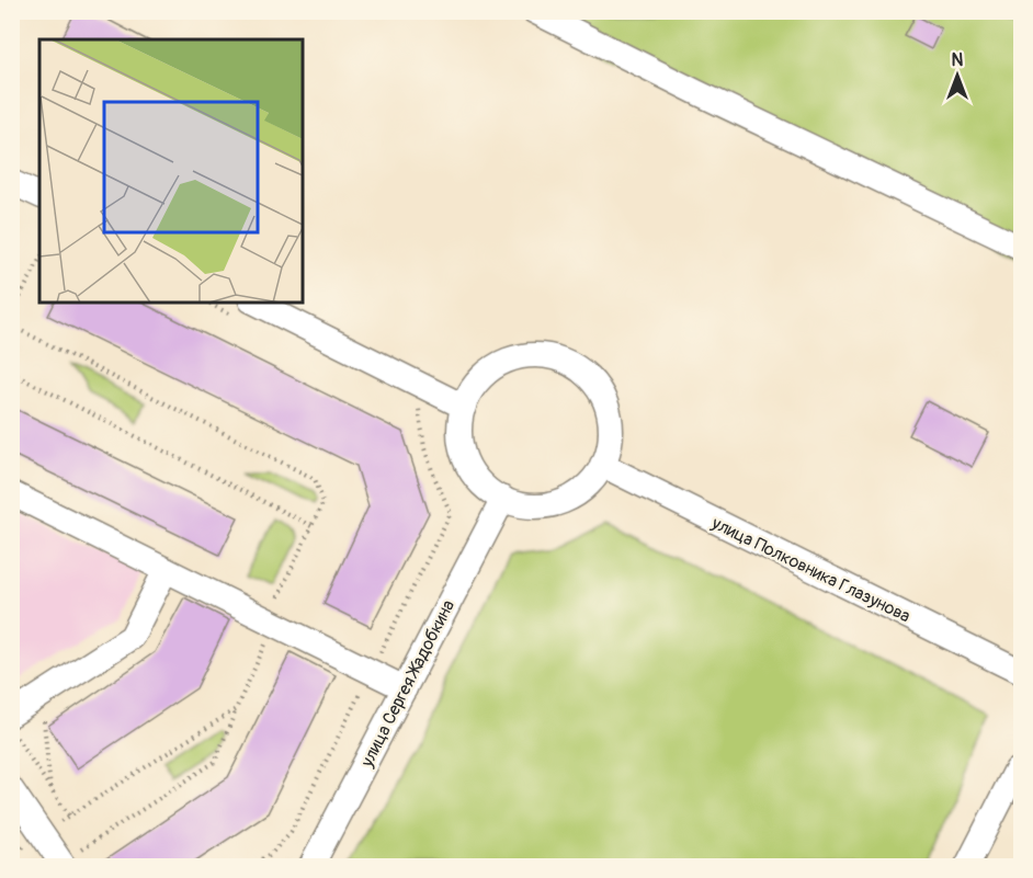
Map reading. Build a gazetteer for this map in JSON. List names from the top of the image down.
{
  "streets": {
    "street": ["улица Полковника Глазунова", "улица Сергея Жадобкина"]
  },
  "crossings": [
    ["улица Полковника Глазунова", "улица Сергея Жадобкина"]
  ],
  "north": "top"
}
